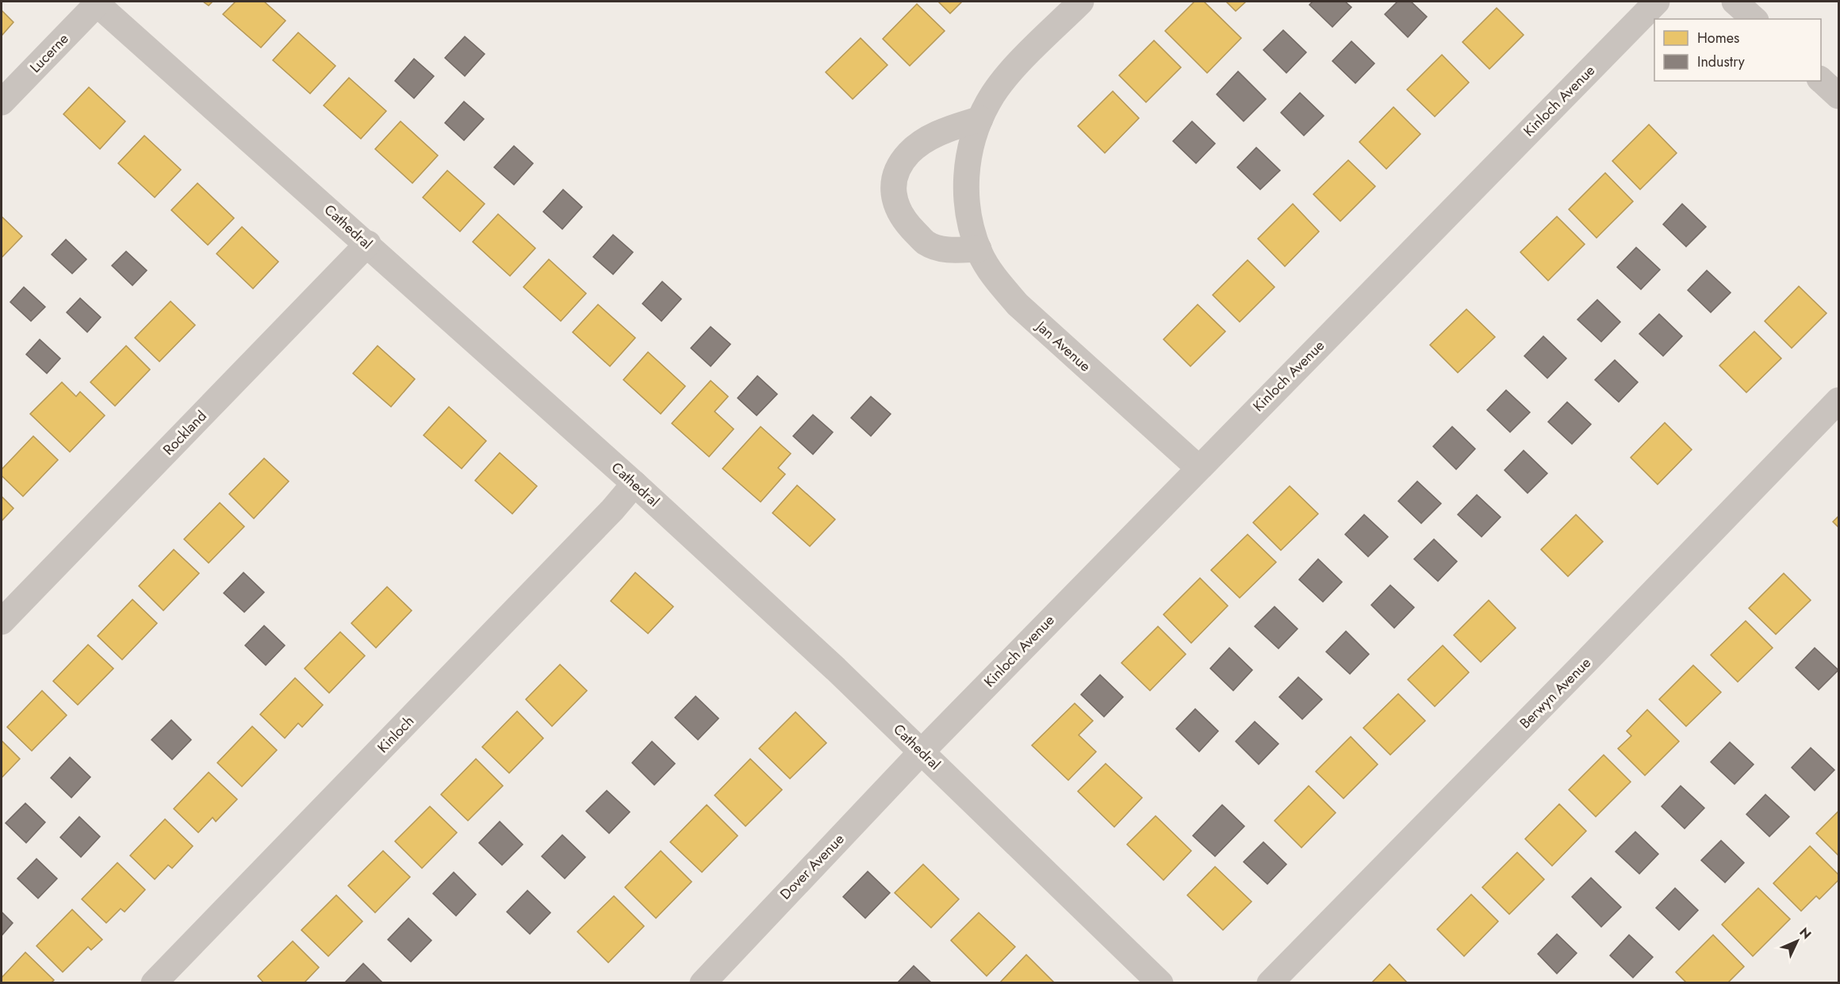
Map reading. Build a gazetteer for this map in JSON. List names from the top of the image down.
{
  "streets": {
    "street": [
      "Lucerne",
      "Kinloch Avenue",
      "Cathedral",
      "Jan Avenue",
      "Rockland",
      "Berwyn Avenue",
      "Kinloch",
      "Dover Avenue"
    ]
  },
  "crossings": [
    ["Lucerne", "Cathedral"],
    ["Kinloch Avenue", "Cathedral"],
    ["Kinloch Avenue", "Jan Avenue"],
    ["Kinloch Avenue", "Dover Avenue"],
    ["Cathedral", "Rockland"],
    ["Cathedral", "Kinloch"],
    ["Cathedral", "Dover Avenue"]
  ],
  "legend": ["Homes", "Industry"],
  "north": "top right"
}
